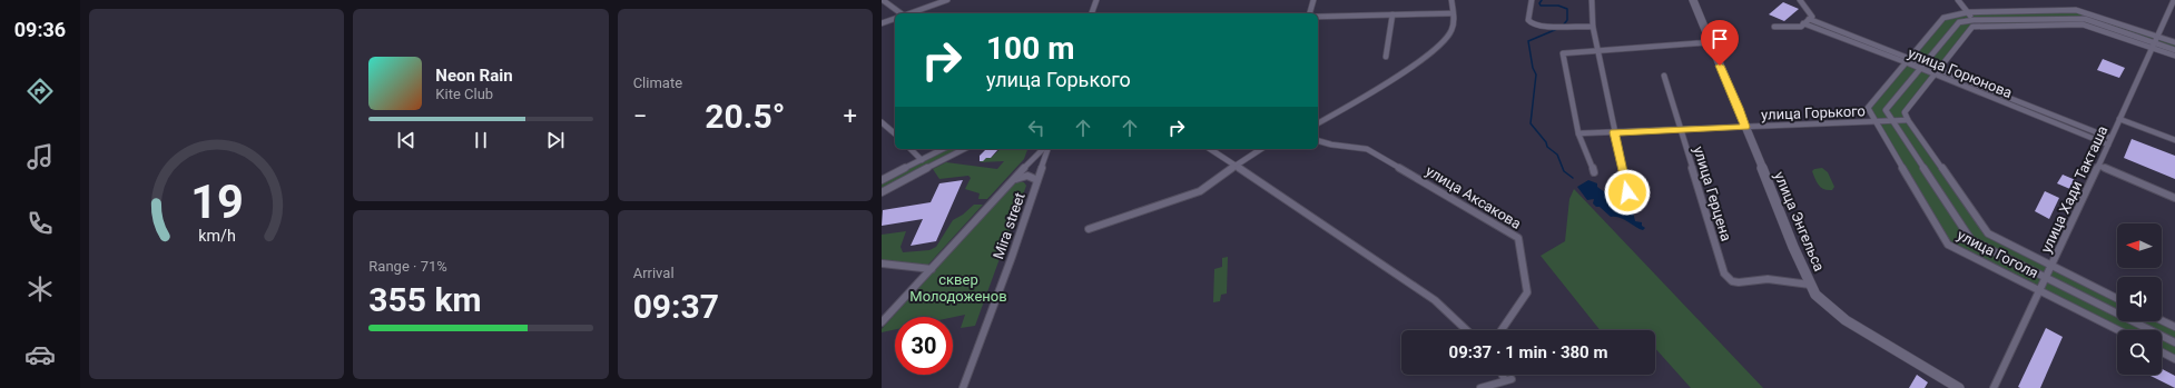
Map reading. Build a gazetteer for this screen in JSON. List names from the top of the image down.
{
  "streets": {
    "street": [
      "улица Горюнова",
      "улица Горького",
      "улица Хади Такташа",
      "улица Герцена",
      "улица Аксакова",
      "улица Энгельса",
      "Mira street",
      "улица Гоголя"
    ]
  },
  "crossings": [
    ["улица Горюнова", "улица Хади Такташа"],
    ["улица Горюнова", "улица Гоголя"],
    ["улица Горького", "улица Герцена"],
    ["улица Горького", "улица Энгельса"],
    ["улица Горького", "улица Гоголя"],
    ["улица Хади Такташа", "улица Гоголя"],
    ["улица Герцена", "улица Энгельса"]
  ],
  "parks": ["сквер Молодоженов"],
  "north": "left",
  "page": {
    "tabs": "09:36",
    "tile": [
      "Climate",
      ["Range · 71%", "355 km"],
      ["Arrival", "09:37"]
    ],
    "turn": ["100 m", "улица Горького"],
    "song": ["Neon Rain", "Kite Club"],
    "heat": ["−", "20.5°", "+"],
    "limit": "30",
    "trip": "09:37 · 1 min · 380 m",
    "gauge": ["19", "km/h"]
  }
}
